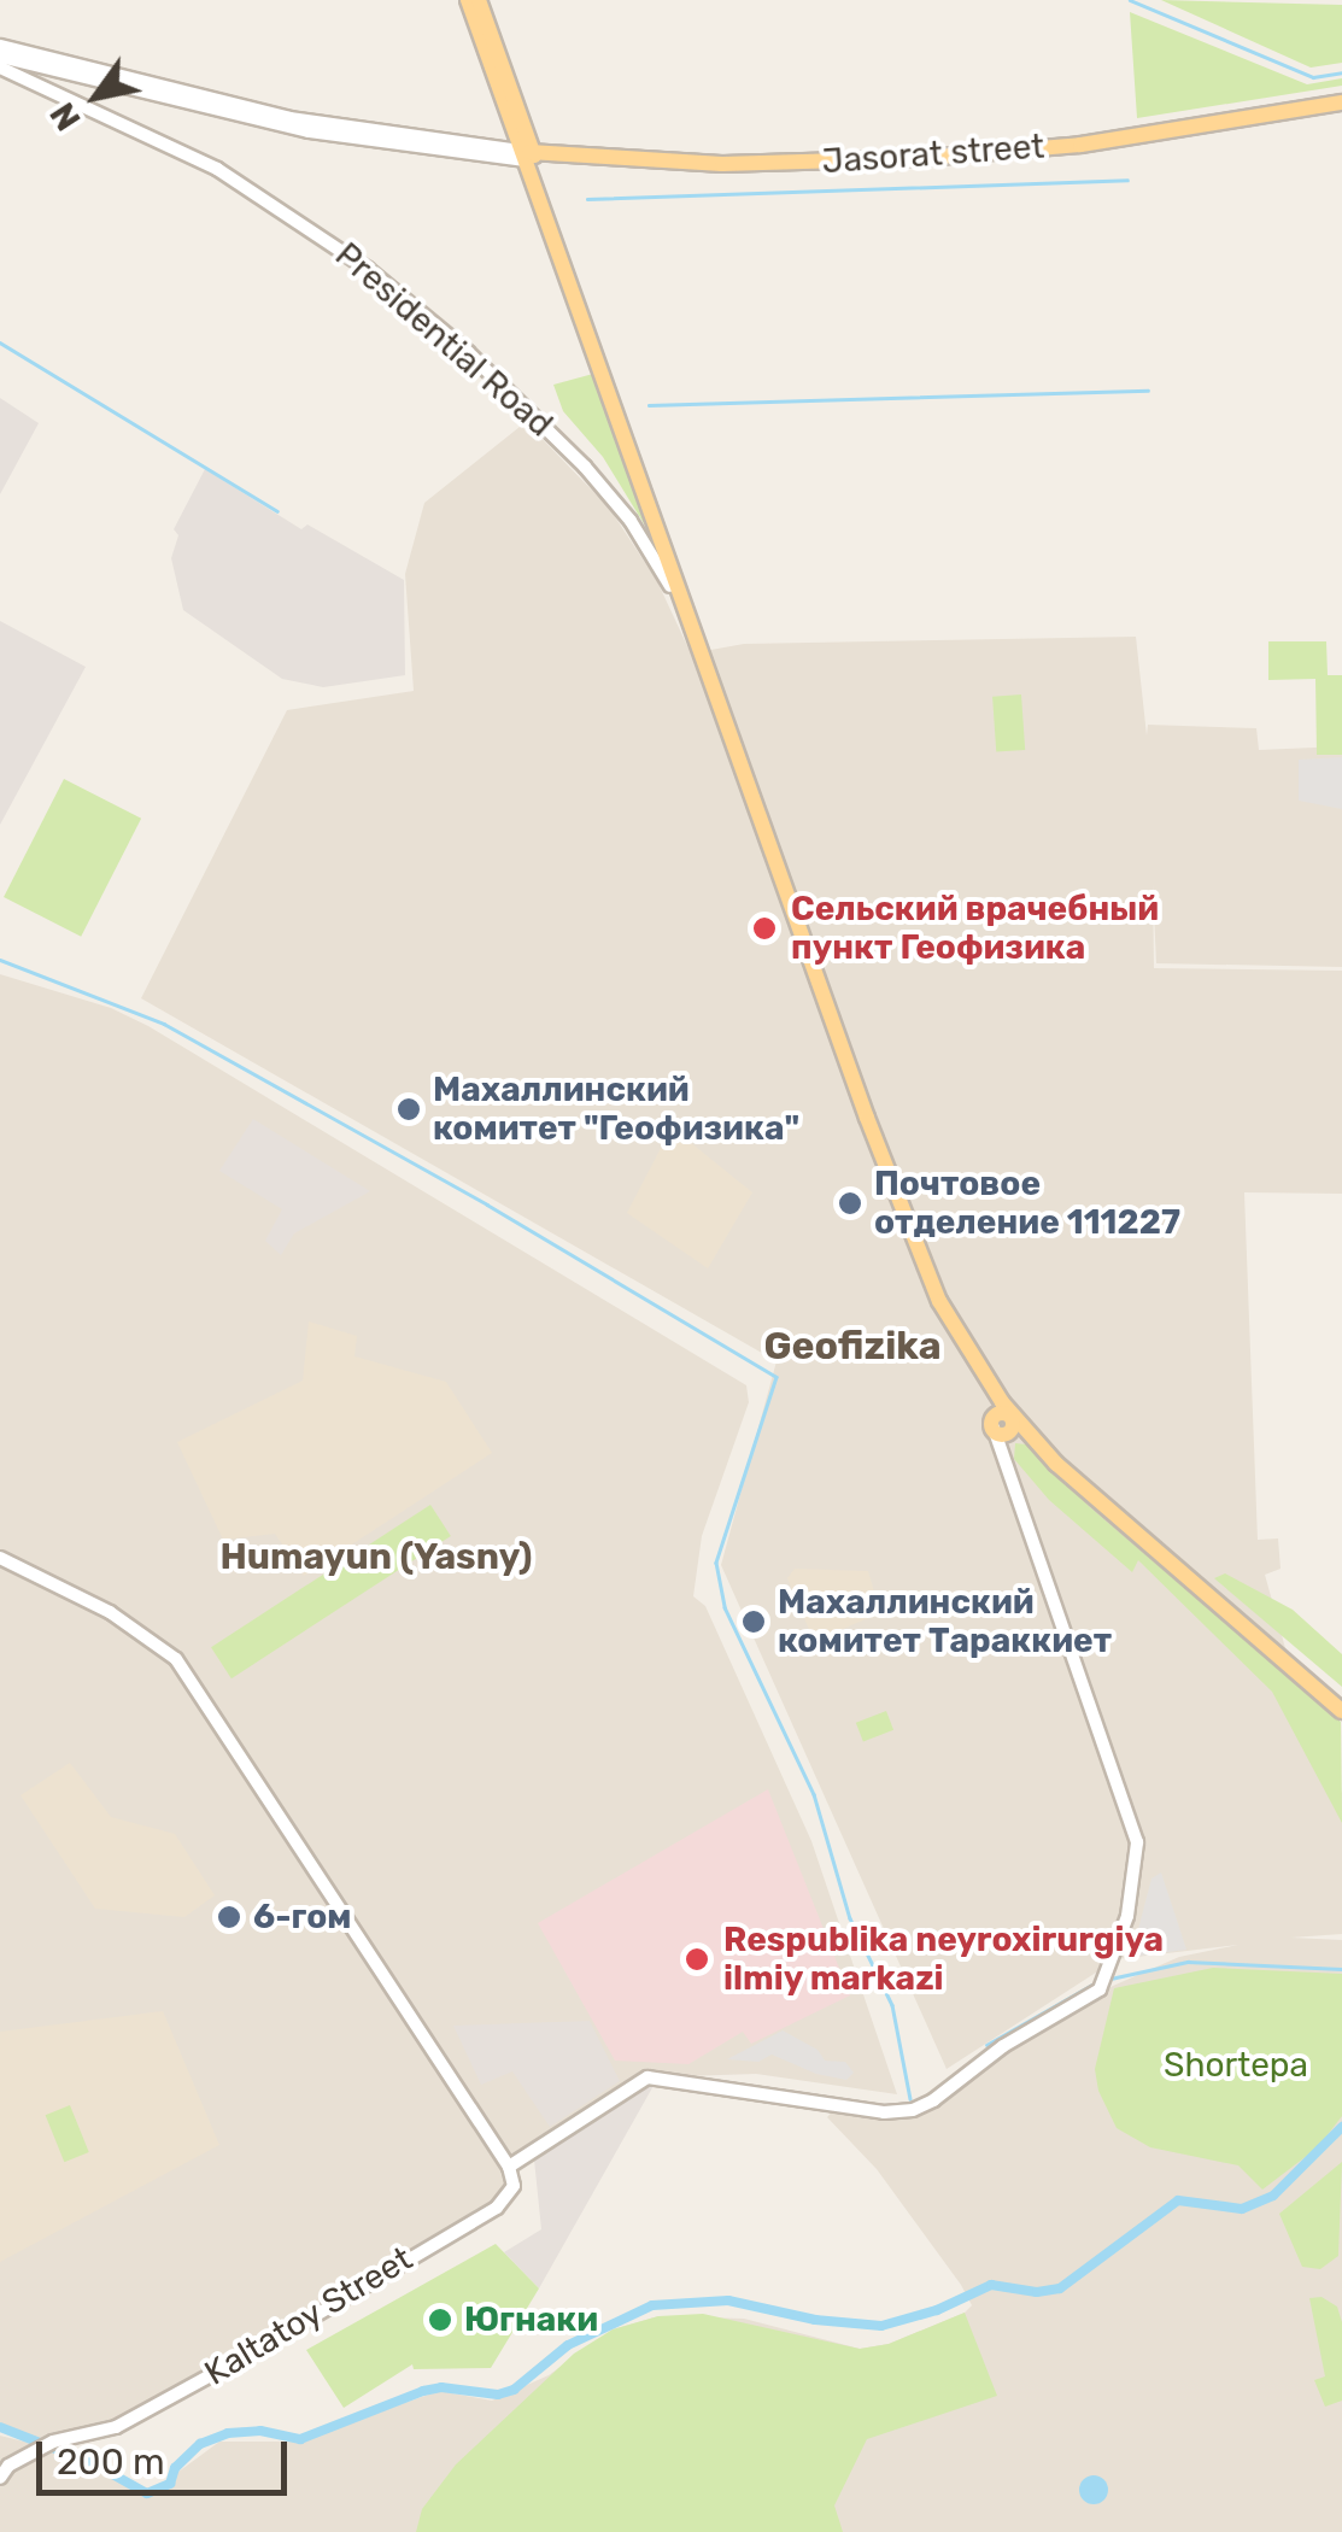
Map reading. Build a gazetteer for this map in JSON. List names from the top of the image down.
{
  "streets": {
    "main road": ["Jasorat street"],
    "street": ["Presidential Road", "Kaltatoy Street"]
  },
  "districts": ["Geofizika", "Humayun (Yasny)"],
  "parks": ["Shortepa"],
  "places": [
    "Сельский врачебный пункт Геофизика",
    "Махаллинский комитет \"Геофизика\"",
    "Почтовое отделение 111227",
    "Махаллинский комитет Тараккиет",
    "6-гом",
    "Respublika neyroxirurgiya ilmiy markazi",
    "Югнаки"
  ],
  "scale_bar": "200 m",
  "north": "bottom left"
}
